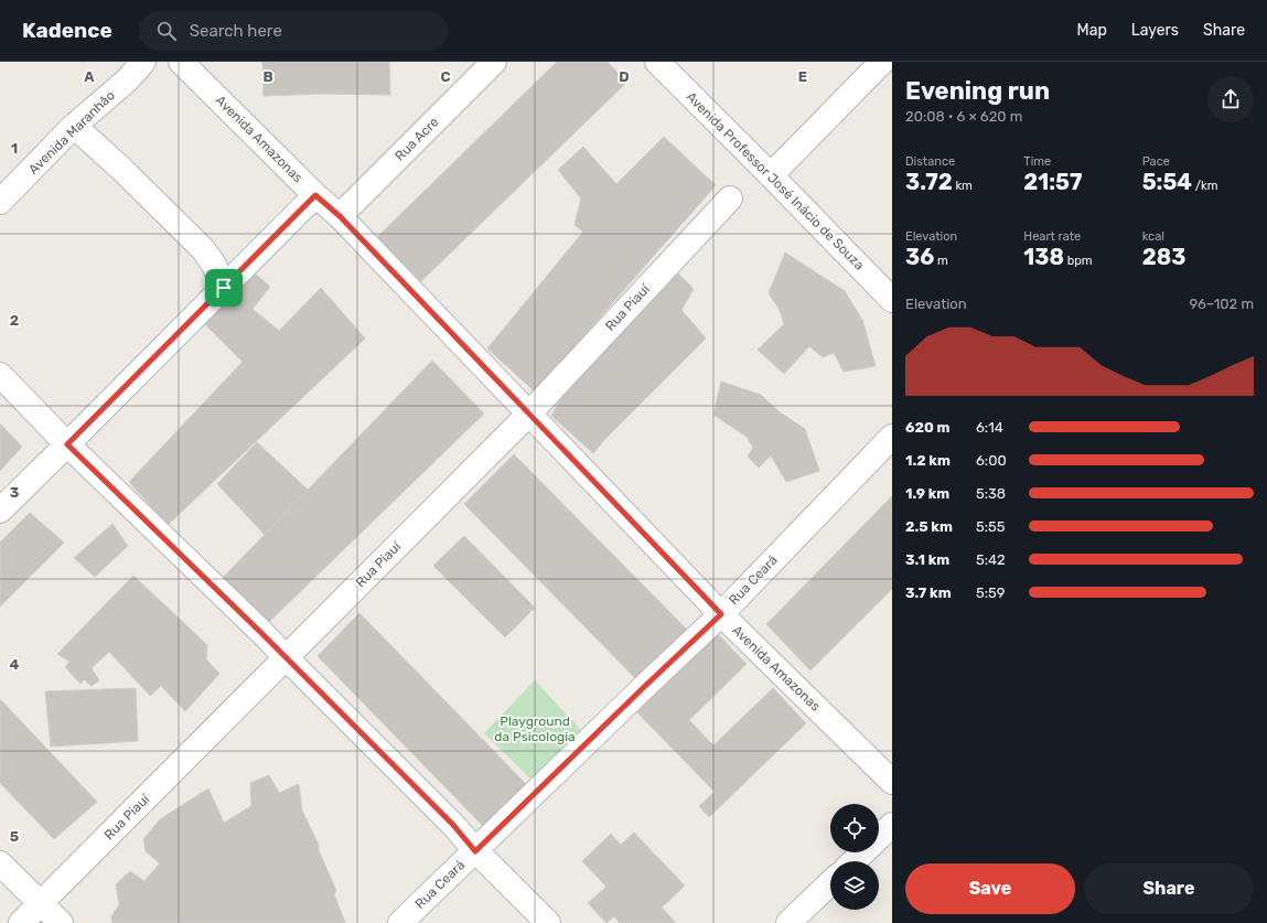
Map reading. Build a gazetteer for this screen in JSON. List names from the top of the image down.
{
  "streets": {
    "street": [
      "Avenida Maranhão",
      "Avenida Amazonas",
      "Rua Acre",
      "Avenida Professor José Inácio de Souza",
      "Rua Piauí",
      "Rua Ceará"
    ]
  },
  "crossings": [
    ["Avenida Amazonas", "Rua Acre"],
    ["Avenida Amazonas", "Rua Piauí"],
    ["Avenida Amazonas", "Rua Ceará"]
  ],
  "parks": ["Playground da Psicologia"],
  "page": {
    "header": "Kadence",
    "search": "Search here",
    "nav": ["Map", "Layers", "Share"],
    "heading": ["Evening run", "20:08 · 6 × 620 m"],
    "stats": [
      ["Distance", "3.72 km"],
      ["Time", "21:57"],
      ["Pace", "5:54 /km"],
      ["Elevation", "36 m"],
      ["Heart rate", "138 bpm"],
      ["kcal", "283"]
    ],
    "chart": ["Elevation", "96–102 m"],
    "list": [
      {
        "name": "620 m",
        "note": "6:14"
      },
      {
        "name": "1.2 km",
        "note": "6:00"
      },
      {
        "name": "1.9 km",
        "note": "5:38"
      },
      {
        "name": "2.5 km",
        "note": "5:55"
      },
      {
        "name": "3.1 km",
        "note": "5:42"
      },
      {
        "name": "3.7 km",
        "note": "5:59"
      }
    ],
    "buttons": ["Save", "Share"]
  },
  "grid": {
    "columns": [
      "A",
      "B",
      "C",
      "D",
      "E"
    ],
    "rows": [
      "1",
      "2",
      "3",
      "4",
      "5"
    ]
  }
}
